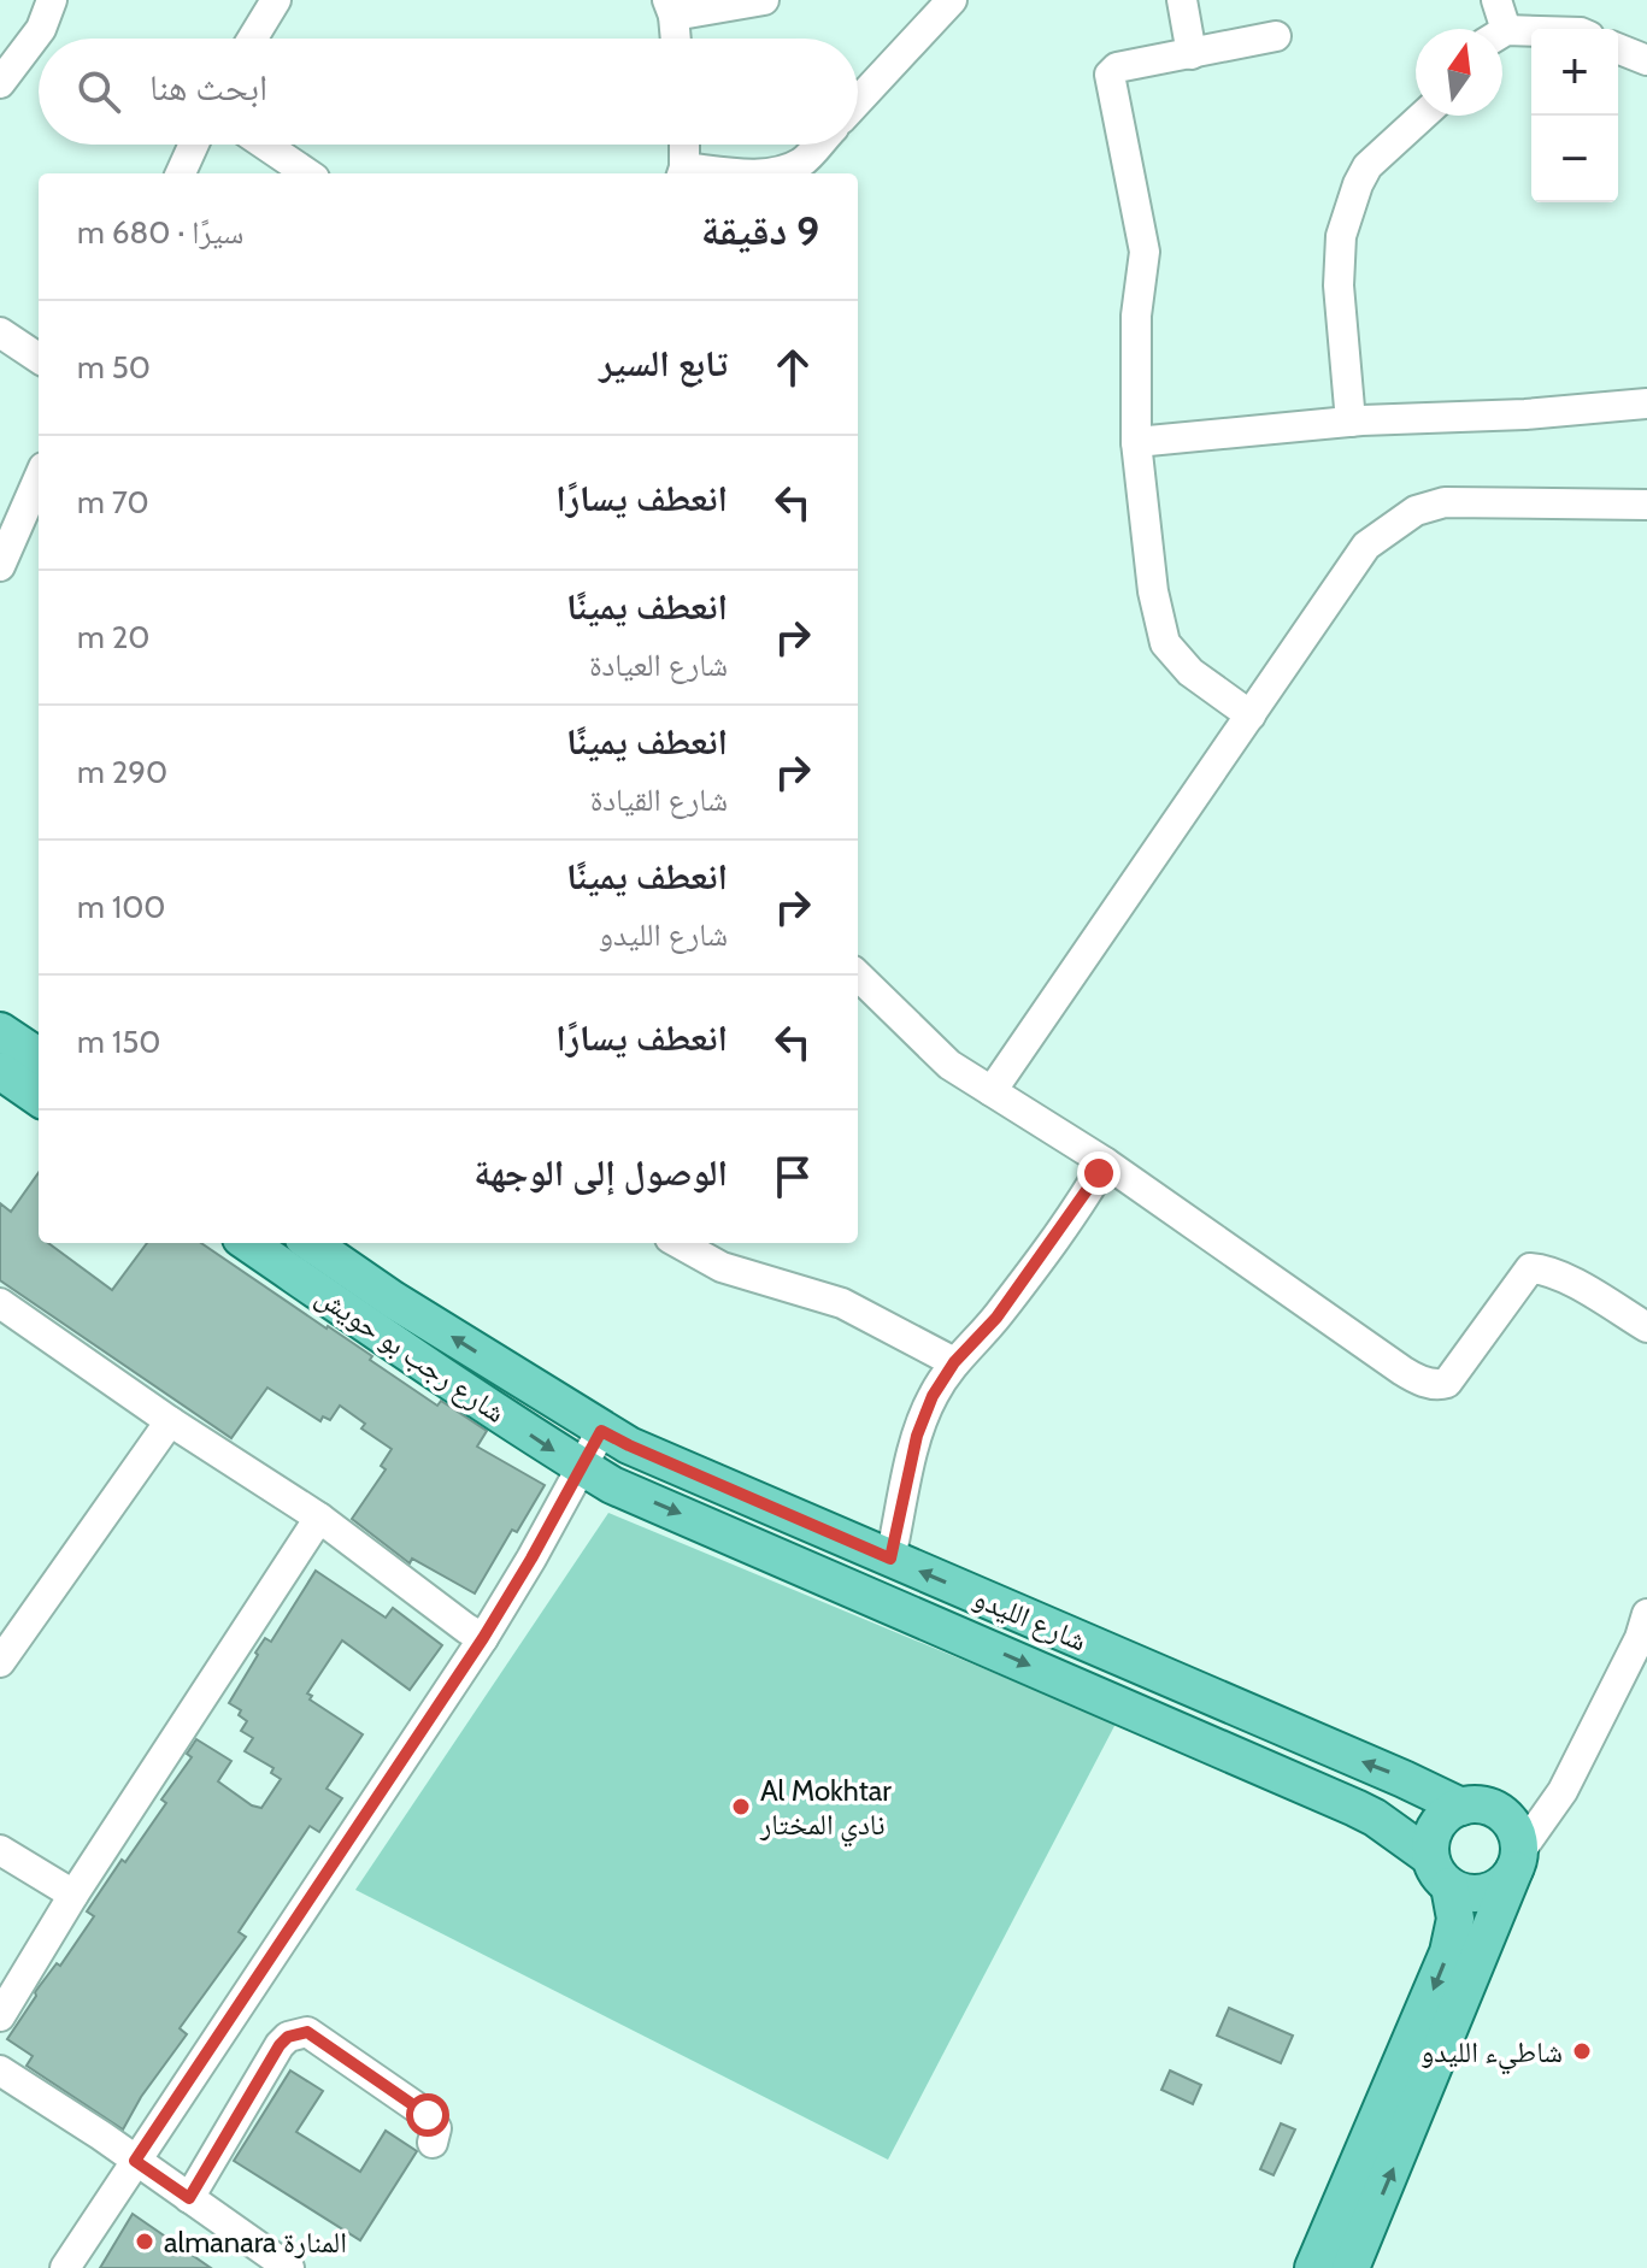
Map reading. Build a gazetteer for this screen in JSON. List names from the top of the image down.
{
  "streets": {
    "main road": ["شارع رجب بو حويش", "شارع الليدو"]
  },
  "crossings": [
    ["شارع رجب بو حويش", "شارع الليدو"]
  ],
  "places": ["Al Mokhtar نادي المختار", "شاطيء الليدو", "almanara المنارة"],
  "north": "top",
  "page": {
    "map_buttons": ["+", "−"],
    "search": "ابحث هنا",
    "heading": ["9 دقيقة", "سيرًا · 680 m"],
    "list": [
      ["تابع السير", "50 m"],
      ["انعطف يسارًا", "70 m"],
      ["انعطف يمينًا", "شارع العيادة", "20 m"],
      ["انعطف يمينًا", "شارع القيادة", "290 m"],
      ["انعطف يمينًا", "شارع الليدو", "100 m"],
      ["انعطف يسارًا", "150 m"],
      "الوصول إلى الوجهة"
    ]
  }
}
